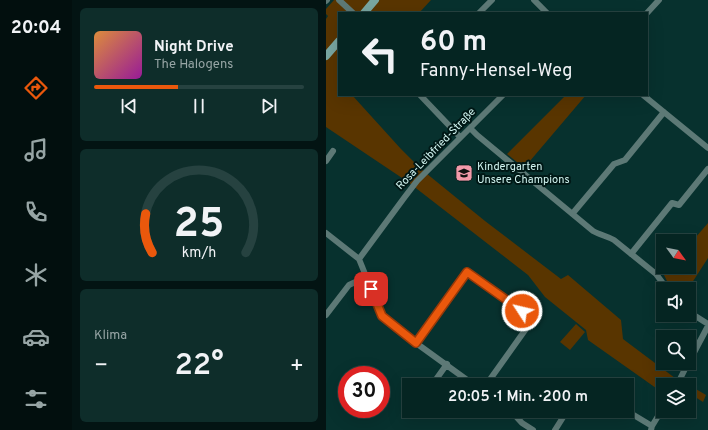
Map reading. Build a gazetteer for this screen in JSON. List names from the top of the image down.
{
  "streets": {
    "street": ["Rosa-Leibfried-Straße"]
  },
  "places": {
    "school or university": ["Kindergarten Unsere Champions"]
  },
  "north": "bottom right",
  "page": {
    "tabs": "20:04",
    "turn": ["60 m", "Fanny-Hensel-Weg"],
    "song": ["Night Drive", "The Halogens"],
    "tile": "Klima",
    "heat": ["−", "22°", "+"],
    "limit": "30",
    "trip": "20:05 · 1 Min. · 200 m",
    "gauge": ["25", "km/h"]
  }
}
